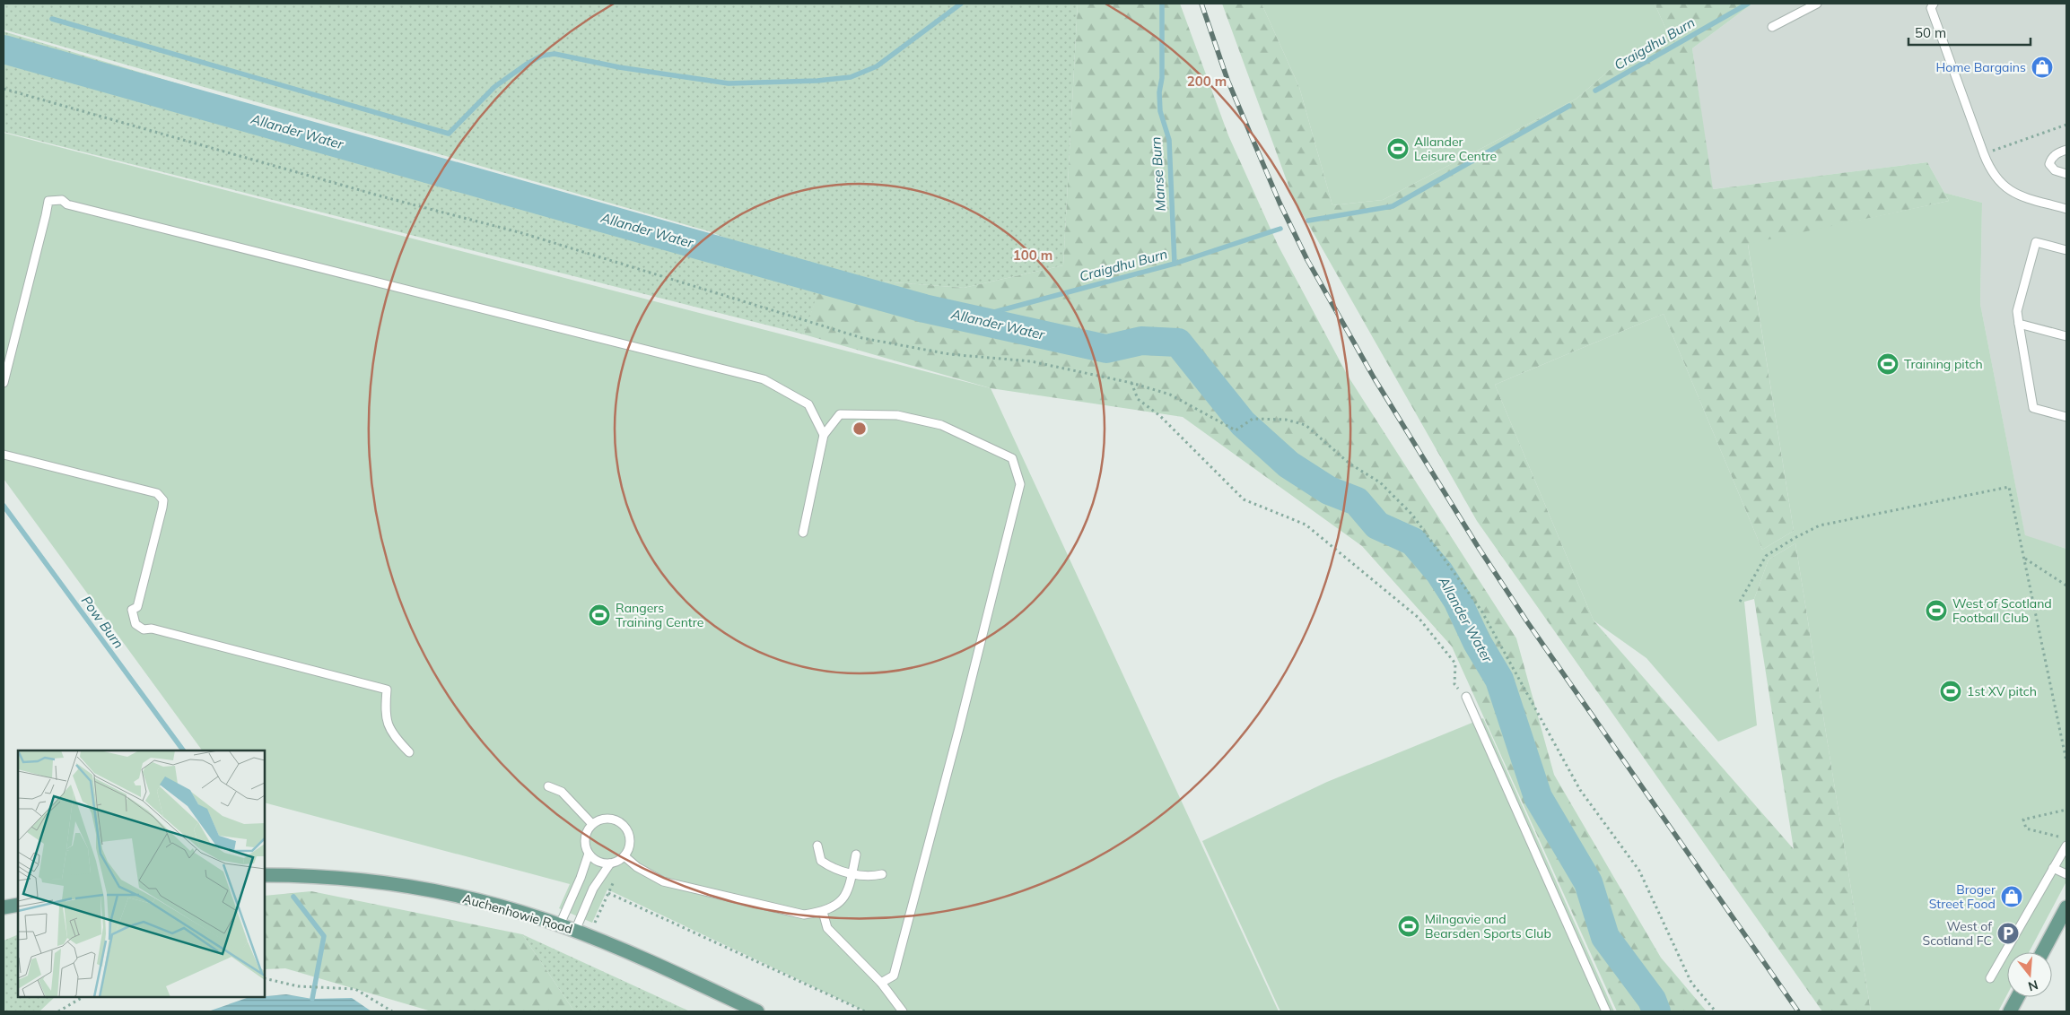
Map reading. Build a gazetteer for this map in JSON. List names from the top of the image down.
{
  "streets": {
    "main road": ["Auchenhowie Road"]
  },
  "water": [
    "Craigdhu Burn",
    "Allander Water",
    "Manse Burn",
    "Pow Burn"
  ],
  "places": {
    "shop": ["Home Bargains", "Broger Street Food"],
    "sports": [
      "Allander Leisure Centre",
      "Training pitch",
      "West of Scotland Football Club",
      "Rangers Training Centre",
      "1st XV pitch",
      "Milngavie and Bearsden Sports Club"
    ],
    "parking": ["West of Scotland FC"]
  },
  "scale_bar": "50 m",
  "north": "bottom",
  "rings": ["200 m", "100 m"]
}
